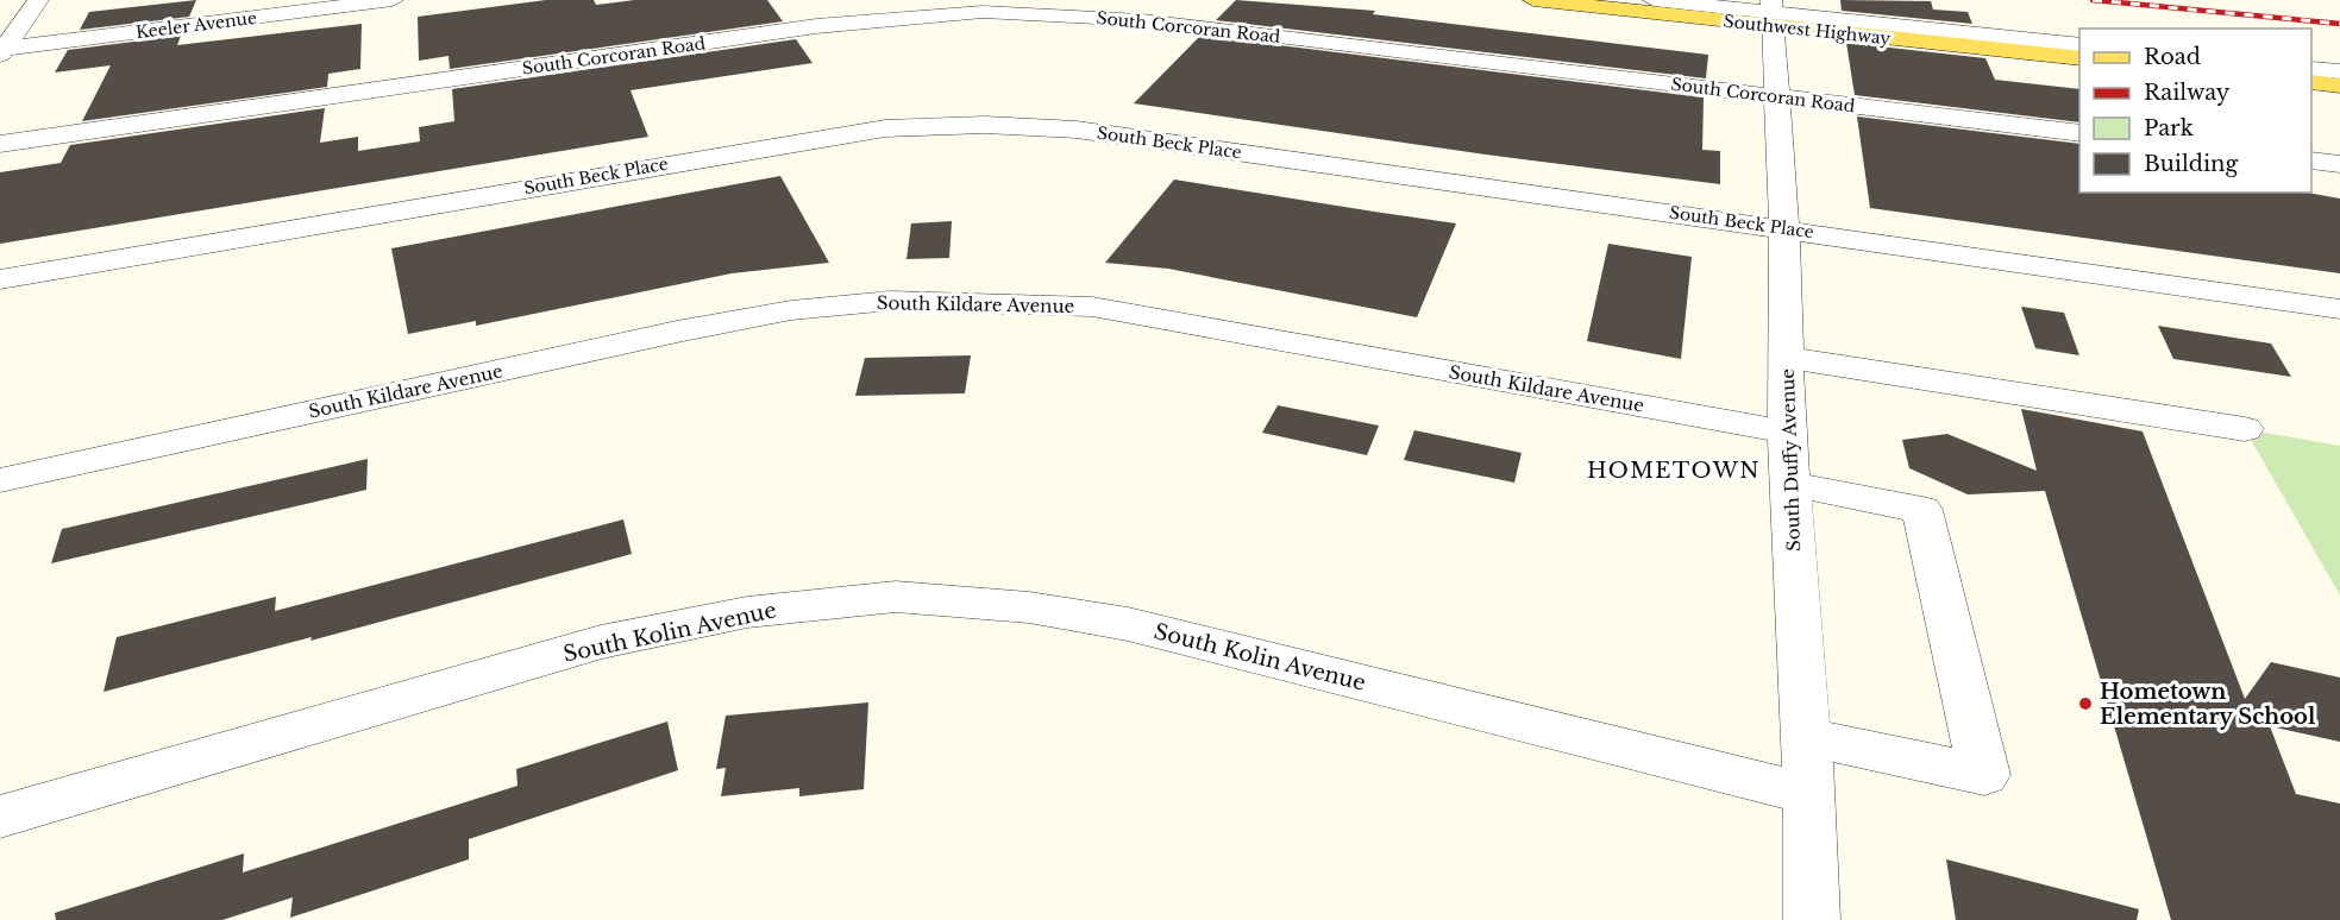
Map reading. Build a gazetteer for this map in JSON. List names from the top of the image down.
{
  "streets": {
    "main road": ["Southwest Highway"],
    "street": [
      "Keeler Avenue",
      "South Corcoran Road",
      "South Beck Place",
      "South Kildare Avenue",
      "South Duffy Avenue",
      "South Kolin Avenue"
    ]
  },
  "crossings": [
    ["South Corcoran Road", "South Duffy Avenue"],
    ["Southwest Highway", "South Duffy Avenue"],
    ["South Beck Place", "South Duffy Avenue"],
    ["South Kildare Avenue", "South Duffy Avenue"],
    ["South Duffy Avenue", "South Kolin Avenue"]
  ],
  "districts": ["HOMETOWN"],
  "places": ["Hometown Elementary School"],
  "legend": [
    "Road",
    "Railway",
    "Park",
    "Building"
  ]
}
